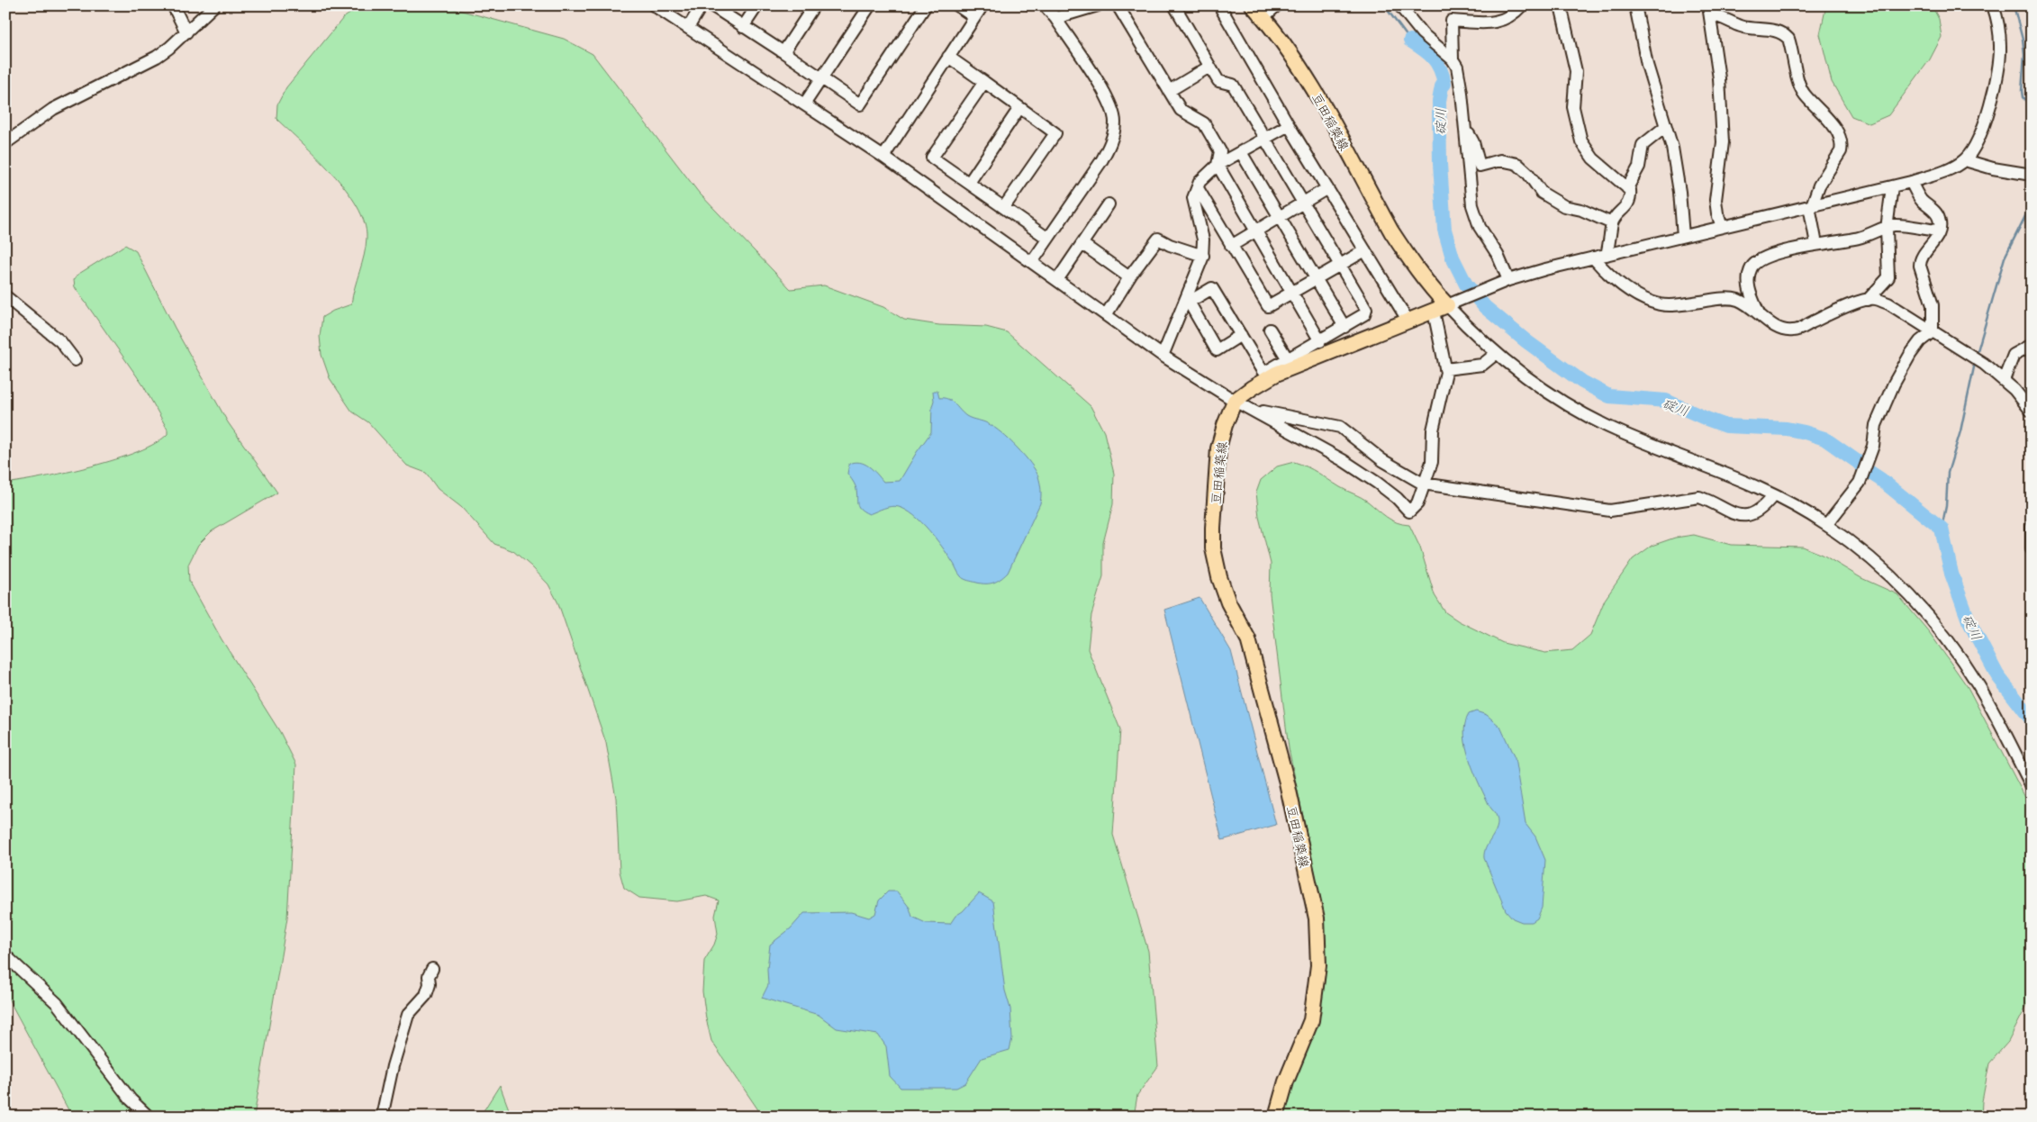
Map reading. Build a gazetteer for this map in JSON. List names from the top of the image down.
{
  "streets": {
    "main road": ["豆田稲築線"]
  },
  "water": ["碇川"]
}
